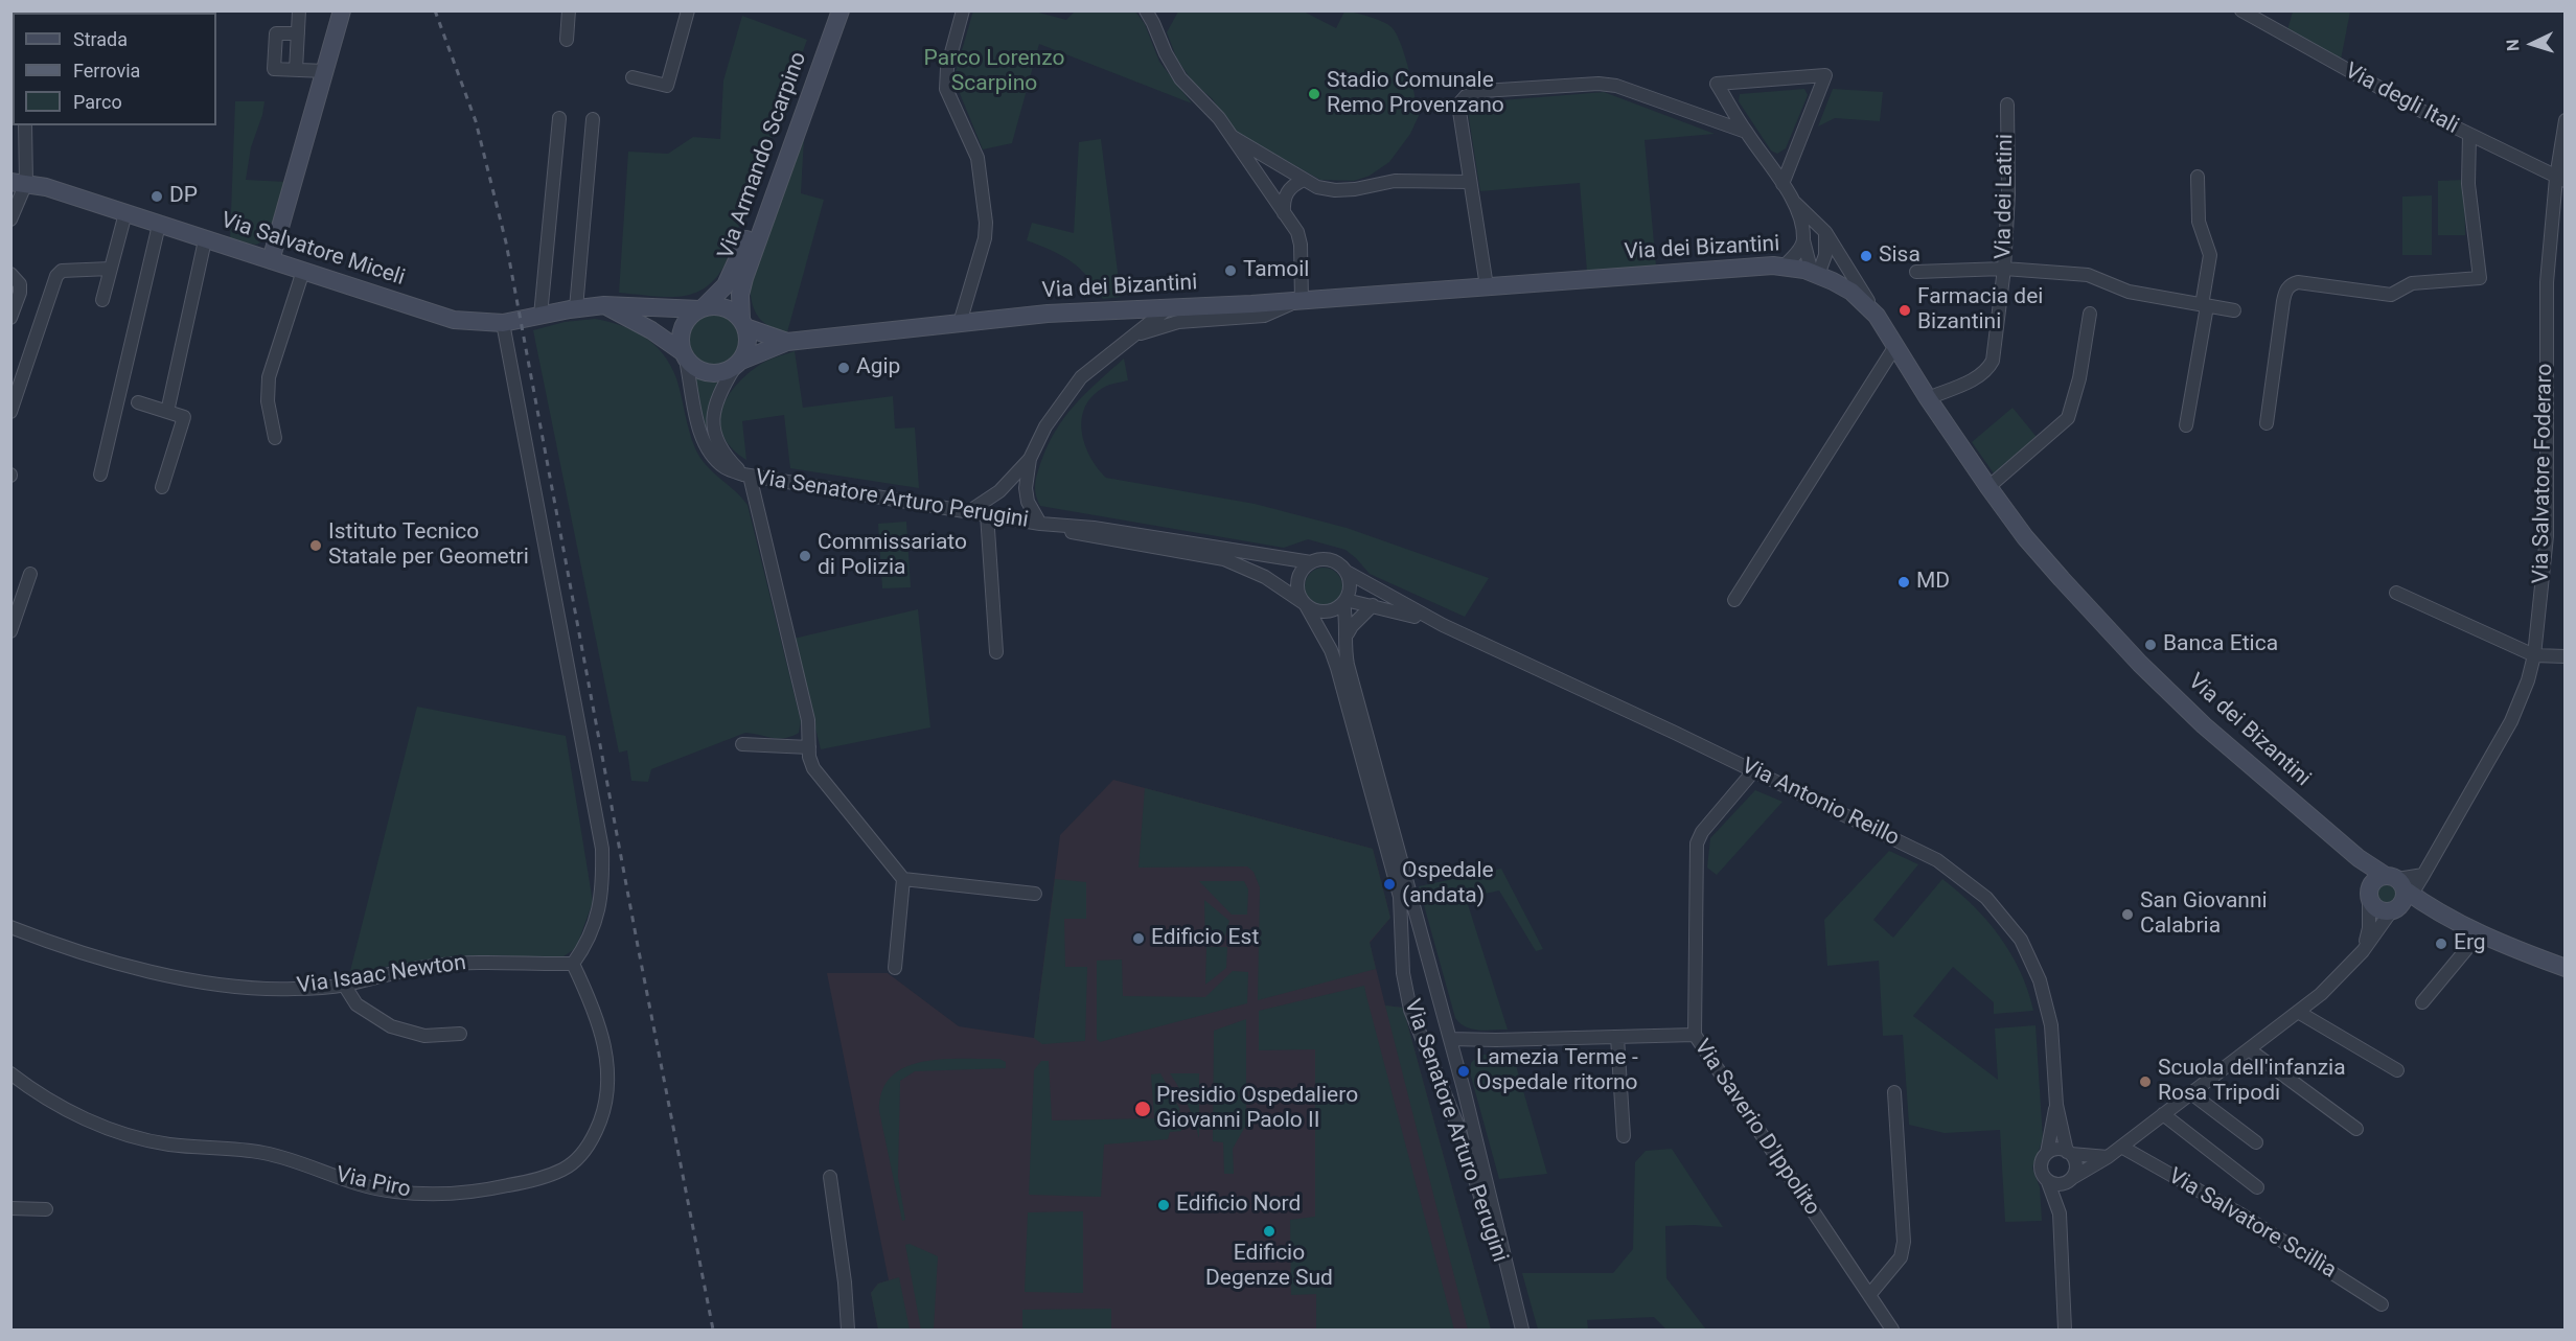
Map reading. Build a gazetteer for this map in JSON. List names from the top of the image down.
{
  "streets": {
    "street": [
      "Via degli Itali",
      "Via Armando Scarpino",
      "Via dei Latini",
      "Via dei Bizantini",
      "Via Salvatore Miceli",
      "Via Salvatore Foderaro",
      "Via Senatore Arturo Perugini",
      "Via Antonio Reillo",
      "Via Isaac Newton",
      "Via Saverio D'Ippolito",
      "Via Piro",
      "Via Salvatore Scillìa"
    ]
  },
  "crossings": [
    ["Via degli Itali", "Via Salvatore Foderaro"],
    ["Via Armando Scarpino", "Via dei Bizantini"],
    ["Via Armando Scarpino", "Via Salvatore Miceli"],
    ["Via Armando Scarpino", "Via Senatore Arturo Perugini"],
    ["Via dei Latini", "Via dei Bizantini"],
    ["Via dei Bizantini", "Via Salvatore Miceli"],
    ["Via dei Bizantini", "Via Salvatore Foderaro"],
    ["Via dei Bizantini", "Via Senatore Arturo Perugini"],
    ["Via Salvatore Miceli", "Via Senatore Arturo Perugini"],
    ["Via Salvatore Foderaro", "Via Antonio Reillo"],
    ["Via Salvatore Foderaro", "Via Salvatore Scillìa"],
    ["Via Senatore Arturo Perugini", "Via Antonio Reillo"],
    ["Via Senatore Arturo Perugini", "Via Saverio D'Ippolito"],
    ["Via Isaac Newton", "Via Piro"]
  ],
  "parks": ["Parco Lorenzo Scarpino"],
  "places": [
    "Stadio Comunale Remo Provenzano",
    "DP",
    "Sisa",
    "Tamoil",
    "Farmacia dei Bizantini",
    "Agip",
    "Istituto Tecnico Statale per Geometri",
    "Commissariato di Polizia",
    "MD",
    "Banca Etica",
    "Ospedale (andata)",
    "San Giovanni Calabria",
    "Edificio Est",
    "Erg",
    "Lamezia Terme - Ospedale ritorno",
    "Scuola dell'infanzia Rosa Tripodi",
    "Presidio Ospedaliero Giovanni Paolo II",
    "Edificio Nord",
    "Edificio Degenze Sud"
  ],
  "legend": ["Strada", "Ferrovia", "Parco"],
  "north": "left"
}
